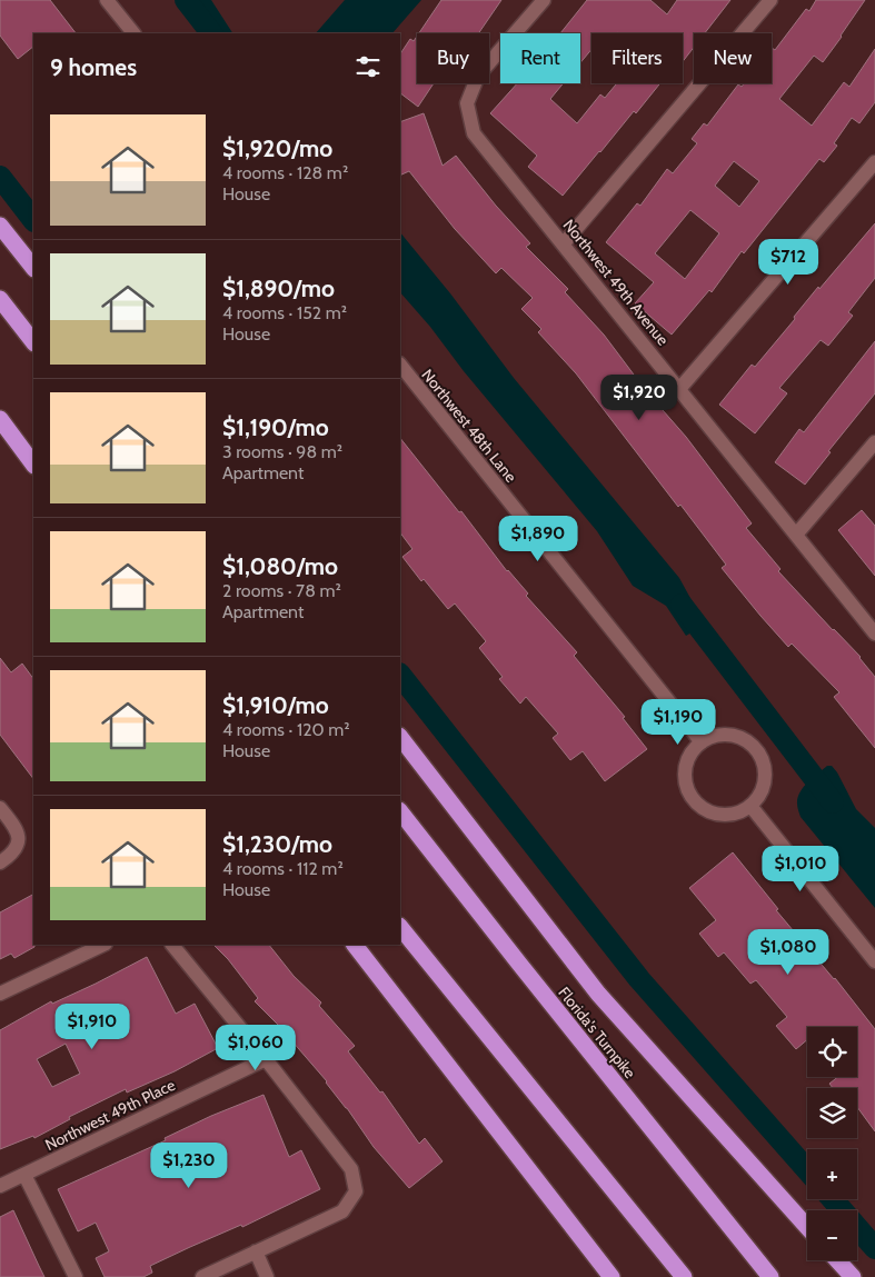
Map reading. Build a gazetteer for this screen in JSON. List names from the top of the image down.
{
  "streets": {
    "highway": ["Florida's Turnpike"],
    "street": ["Northwest 49th Avenue", "Northwest 48th Lane", "Northwest 49th Place"]
  },
  "page": {
    "chip": [
      "Buy",
      "Rent",
      "Filters",
      "New"
    ],
    "heading": "9 homes",
    "list": [
      {
        "name": "$1,920/mo",
        "note": "4 rooms · 128 m² · House"
      },
      {
        "name": "$1,890/mo",
        "note": "4 rooms · 152 m² · House"
      },
      {
        "name": "$1,190/mo",
        "note": "3 rooms · 98 m² · Apartment"
      },
      {
        "name": "$1,080/mo",
        "note": "2 rooms · 78 m² · Apartment"
      },
      {
        "name": "$1,910/mo",
        "note": "4 rooms · 120 m² · House"
      },
      {
        "name": "$1,230/mo",
        "note": "4 rooms · 112 m² · House"
      }
    ],
    "price": [
      "$712",
      "$1,920",
      "$1,890",
      "$1,190",
      "$1,010",
      "$1,080",
      "$1,910",
      "$1,060",
      "$1,230"
    ],
    "map_buttons": ["+", "−"]
  }
}
